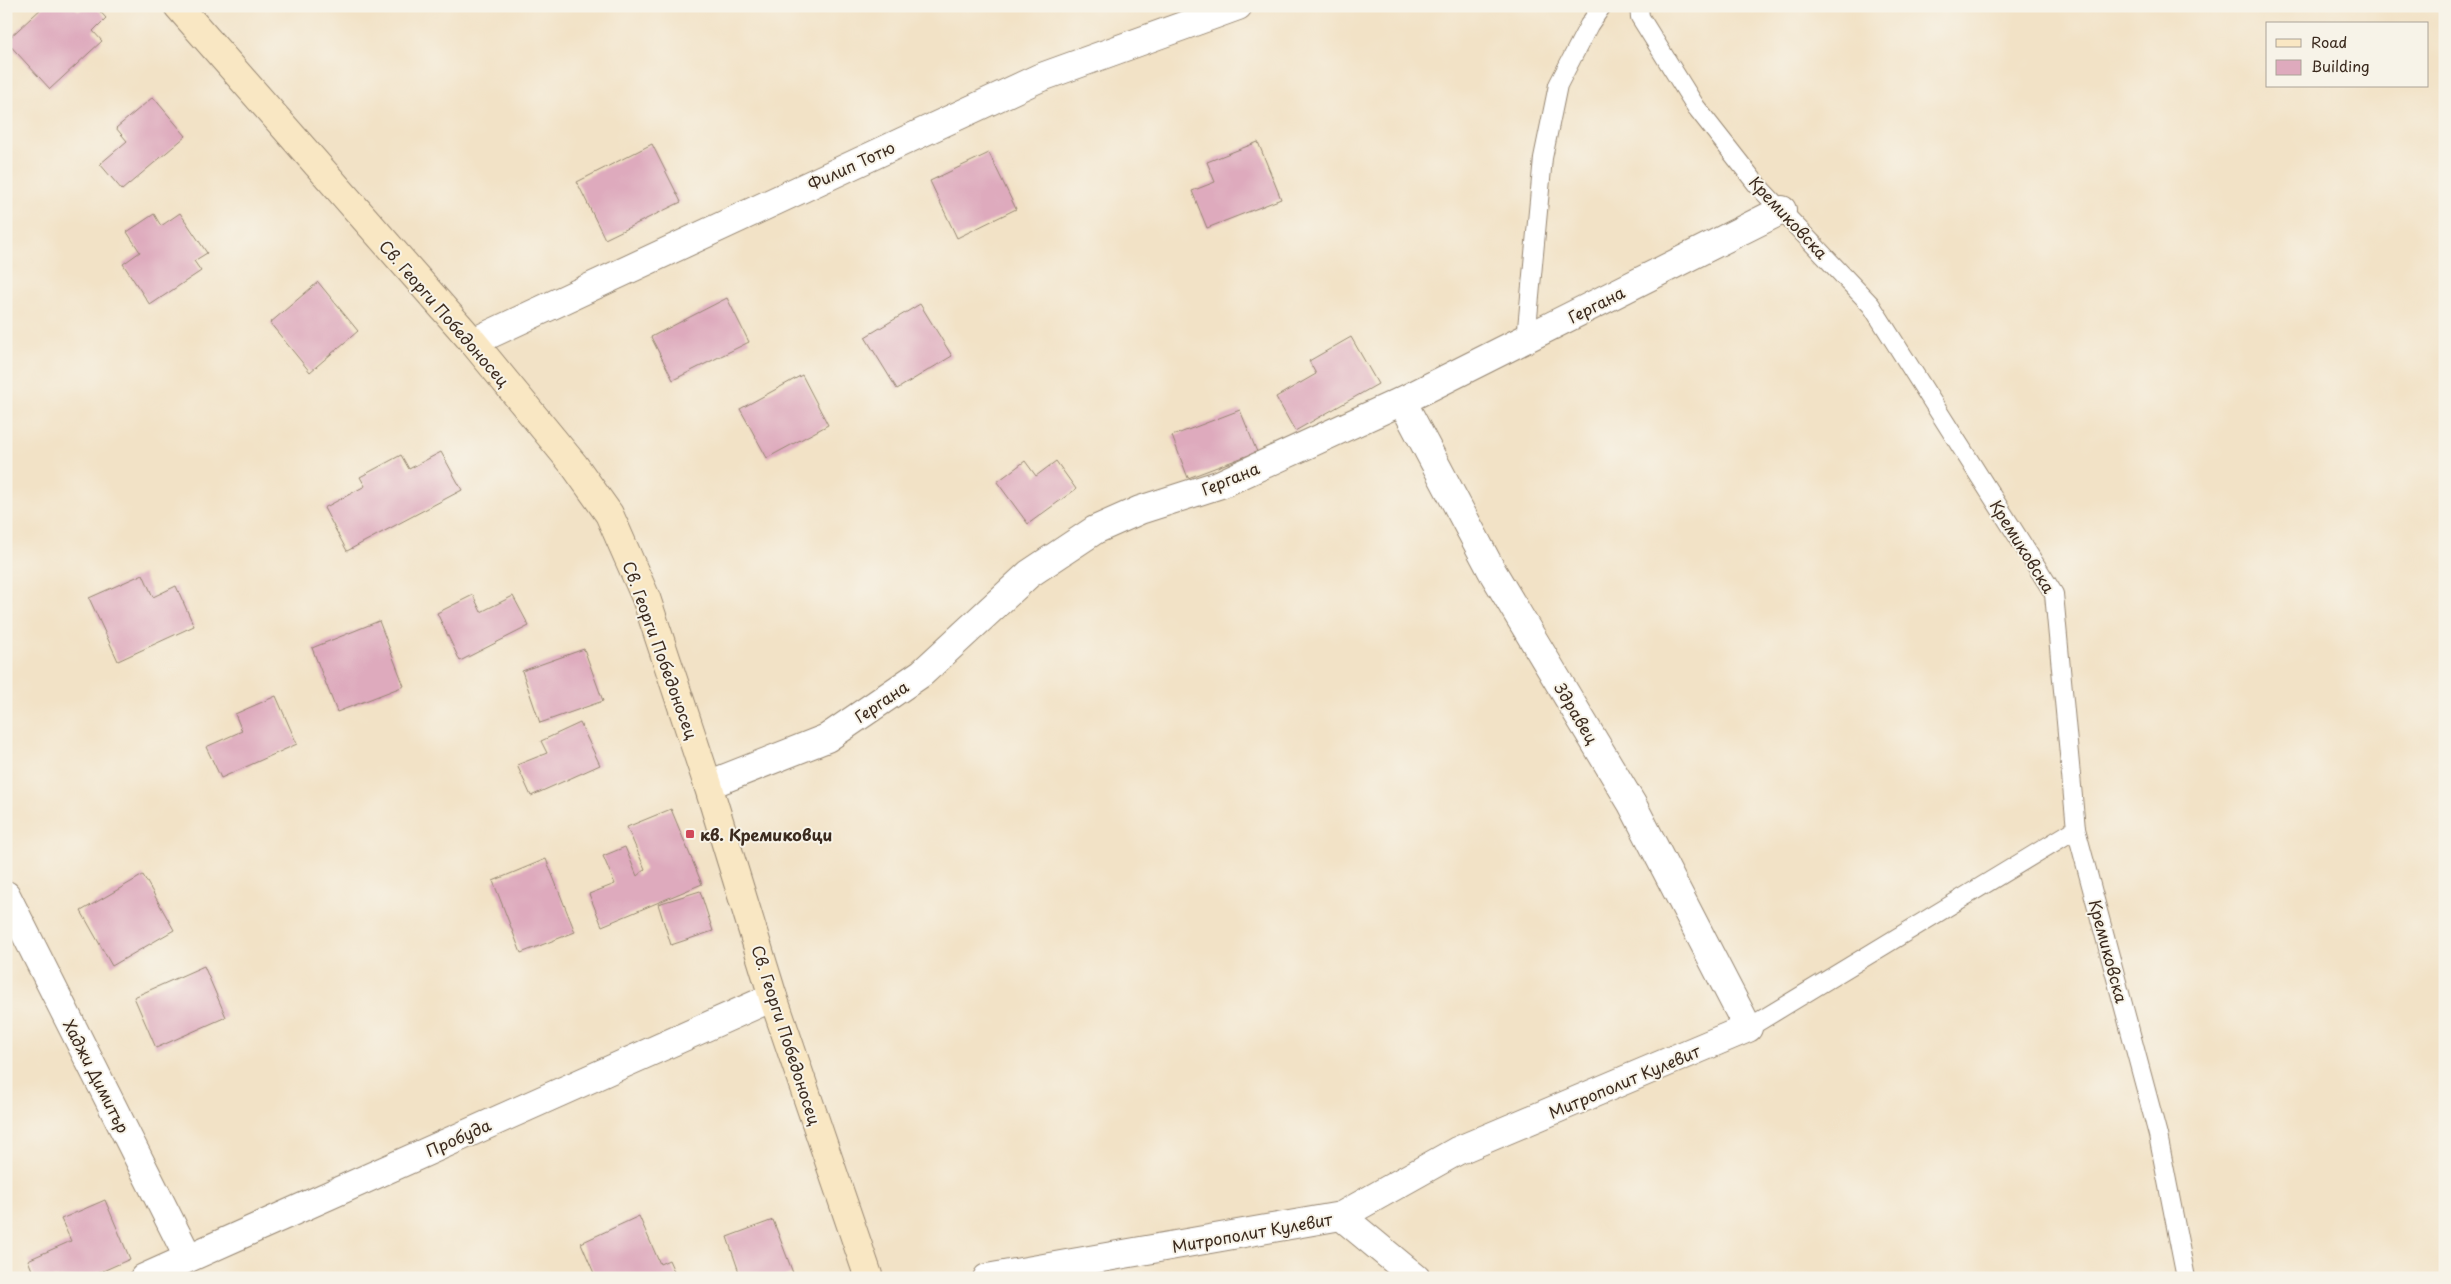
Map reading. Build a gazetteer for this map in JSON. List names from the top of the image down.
{
  "streets": {
    "street": [
      "Филип Тотю",
      "Гергана",
      "Св. Георги Победоносец",
      "Здравец",
      "Хаджи Димитър",
      "Митрополит Кулевит",
      "Пробуда"
    ],
    "lane": ["Кремиковска"]
  },
  "crossings": [
    ["Филип Тотю", "Св. Георги Победоносец"],
    ["Кремиковска", "Гергана"],
    ["Гергана", "Св. Георги Победоносец"],
    ["Гергана", "Здравец"],
    ["Св. Георги Победоносец", "Пробуда"],
    ["Здравец", "Митрополит Кулевит"],
    ["Хаджи Димитър", "Пробуда"]
  ],
  "places": {
    "transit": ["кв. Кремиковци"]
  },
  "legend": ["Road", "Building"]
}
